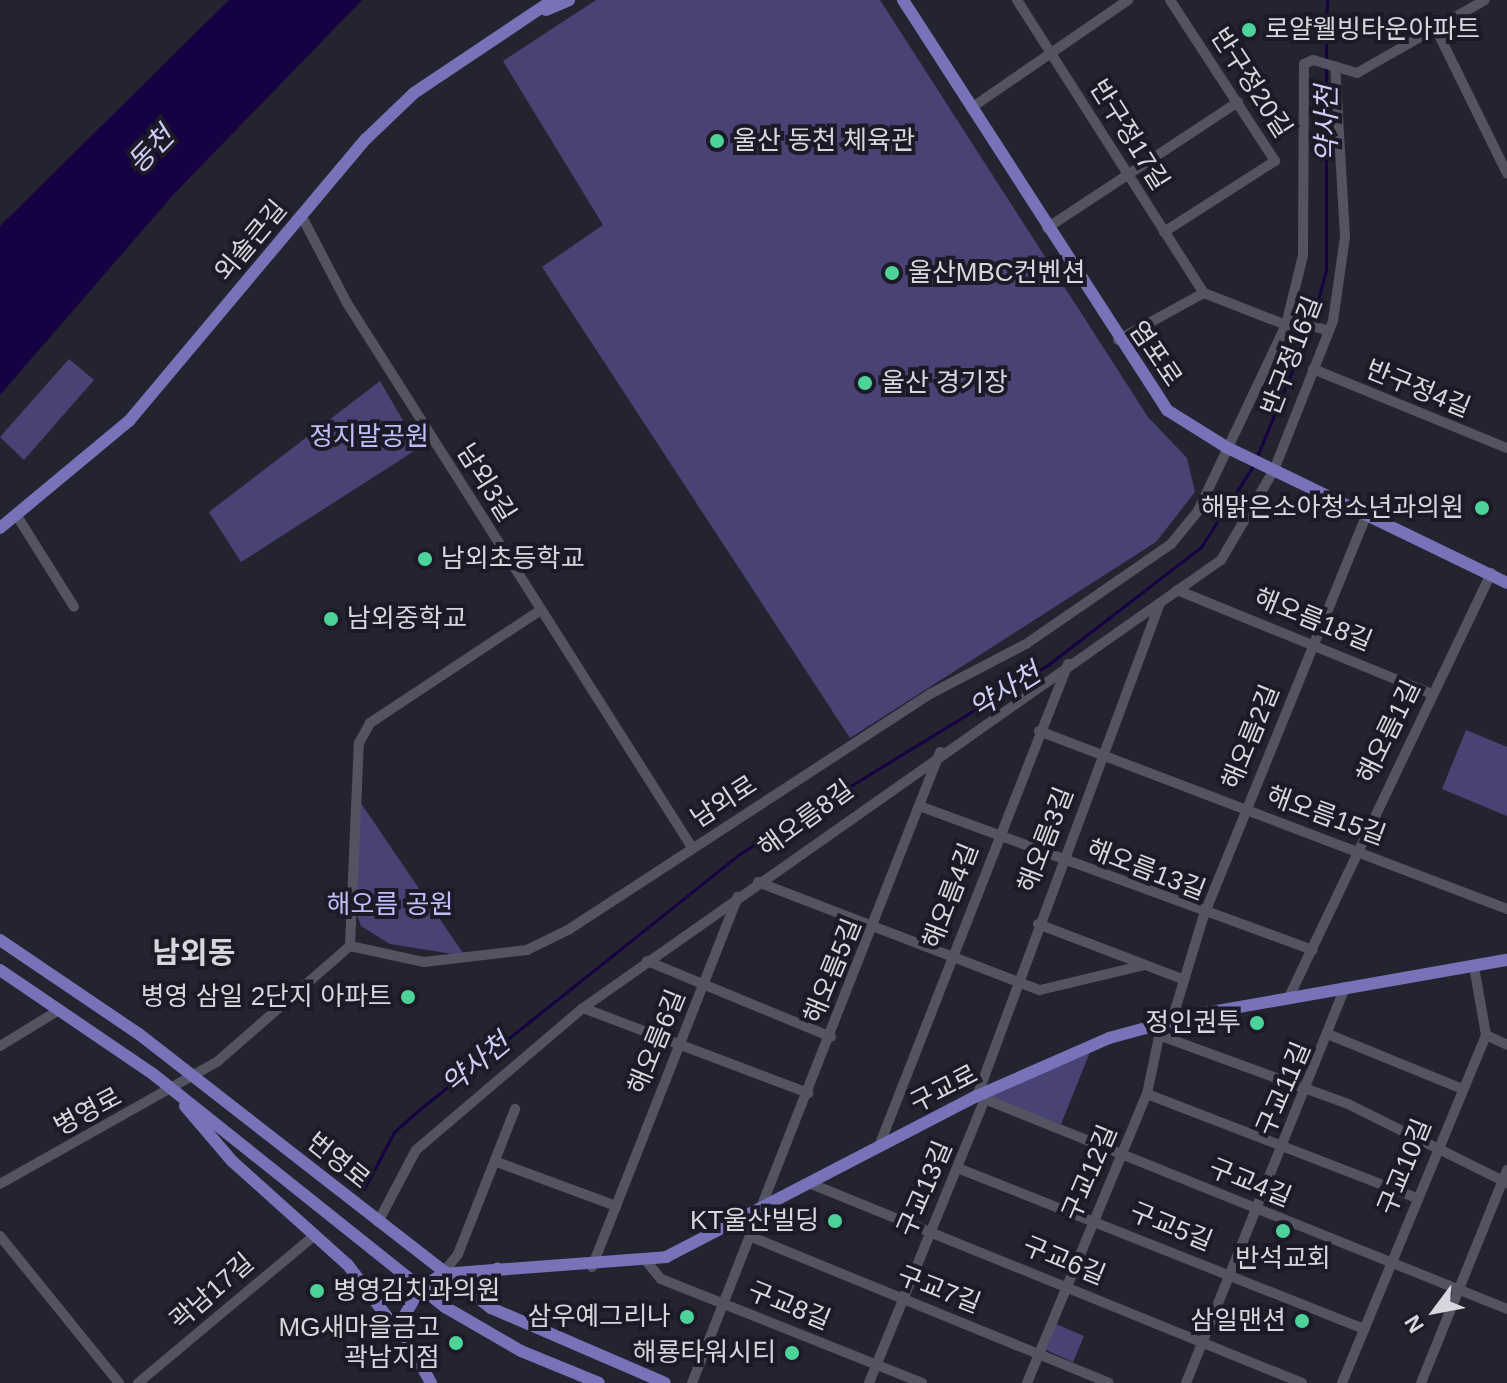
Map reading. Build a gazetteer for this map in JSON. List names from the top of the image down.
{
  "streets": {
    "main road": [
      "외솔큰길",
      "염포로",
      "구교로",
      "번영로"
    ],
    "street": [
      "반구정20길",
      "반구정17길",
      "반구정16길",
      "반구정4길",
      "남외3길",
      "해오름18길",
      "해오름1길",
      "해오름2길",
      "남외로",
      "해오름15길",
      "해오름8길",
      "해오름3길",
      "해오름13길",
      "해오름4길",
      "해오름5길",
      "해오름6길",
      "구교11길",
      "병영로",
      "구교10길",
      "구교12길",
      "구교4길",
      "구교13길",
      "구교5길",
      "구교6길",
      "구교7길",
      "곽남17길",
      "구교8길"
    ]
  },
  "crossings": [
    ["반구정20길", "반구정17길"],
    ["외솔큰길", "남외3길"],
    ["염포로", "반구정16길"],
    ["염포로", "해오름1길"],
    ["염포로", "해오름2길"],
    ["염포로", "남외로"],
    ["염포로", "해오름8길"],
    ["반구정16길", "반구정4길"],
    ["반구정16길", "남외로"],
    ["반구정16길", "해오름8길"],
    ["남외3길", "남외로"],
    ["해오름18길", "해오름1길"],
    ["해오름18길", "해오름2길"],
    ["해오름18길", "해오름8길"],
    ["해오름1길", "해오름15길"],
    ["해오름1길", "해오름13길"],
    ["해오름1길", "구교로"],
    ["해오름2길", "해오름15길"],
    ["해오름2길", "해오름13길"],
    ["해오름2길", "구교로"],
    ["해오름2길", "구교12길"],
    ["해오름15길", "해오름3길"],
    ["해오름15길", "해오름4길"],
    ["해오름8길", "해오름3길"],
    ["해오름8길", "해오름4길"],
    ["해오름8길", "해오름5길"],
    ["해오름8길", "해오름6길"],
    ["해오름8길", "번영로"],
    ["해오름3길", "해오름13길"],
    ["해오름3길", "구교로"],
    ["해오름3길", "구교4길"],
    ["해오름3길", "구교13길"],
    ["해오름13길", "해오름4길"],
    ["해오름13길", "해오름5길"],
    ["해오름4길", "구교로"],
    ["해오름5길", "구교로"],
    ["해오름5길", "구교7길"],
    ["해오름5길", "구교8길"],
    ["해오름6길", "구교로"],
    ["구교로", "구교11길"],
    ["구교로", "번영로"],
    ["구교로", "구교12길"],
    ["구교로", "구교4길"],
    ["구교로", "구교13길"],
    ["구교로", "구교6길"],
    ["구교로", "구교8길"],
    ["구교11길", "구교4길"],
    ["구교11길", "구교5길"],
    ["구교11길", "구교6길"],
    ["병영로", "번영로"],
    ["구교10길", "구교4길"],
    ["구교10길", "구교5길"],
    ["구교12길", "구교4길"],
    ["구교12길", "구교5길"],
    ["구교12길", "구교6길"],
    ["구교12길", "구교7길"],
    ["구교4길", "구교13길"],
    ["구교13길", "구교5길"],
    ["구교13길", "구교6길"],
    ["구교13길", "구교7길"],
    ["구교13길", "구교8길"]
  ],
  "districts": ["남외동"],
  "water": ["약사천", "동천"],
  "parks": ["정지말공원", "해오름 공원"],
  "places": [
    "로얄웰빙타운아파트",
    "울산 동천 체육관",
    "울산MBC컨벤션",
    "울산 경기장",
    "해맑은소아청소년과의원",
    "남외초등학교",
    "남외중학교",
    "병영 삼일 2단지 아파트",
    "정인권투",
    "KT울산빌딩",
    "반석교회",
    "병영김치과의원",
    "삼우예그리나",
    "삼일맨션",
    "MG새마을금고 곽남지점",
    "해룡타워시티"
  ],
  "north": "bottom left"
}
